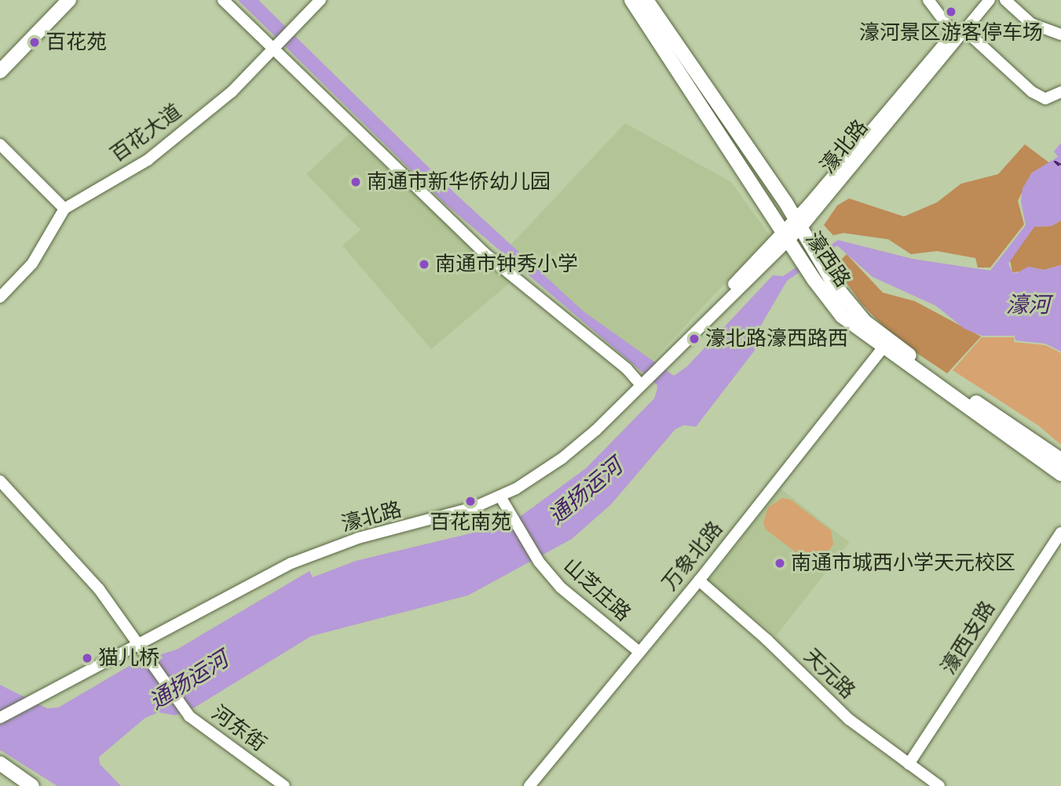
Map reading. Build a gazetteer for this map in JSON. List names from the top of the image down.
{
  "streets": {
    "main road": ["濠西路"],
    "street": [
      "百花大道",
      "濠北路",
      "万象北路",
      "山芝庄路",
      "濠西支路",
      "天元路",
      "河东街"
    ]
  },
  "crossings": [
    ["濠北路", "濠西路"],
    ["濠北路", "山芝庄路"],
    ["濠北路", "河东街"],
    ["濠西路", "万象北路"],
    ["万象北路", "山芝庄路"],
    ["万象北路", "天元路"],
    ["濠西支路", "天元路"]
  ],
  "water": ["濠河", "通扬运河"],
  "places": [
    "濠河景区游客停车场",
    "百花苑",
    "南通市新华侨幼儿园",
    "南通市钟秀小学",
    "濠北路濠西路西",
    "百花南苑",
    "南通市城西小学天元校区",
    "猫儿桥"
  ]
}
